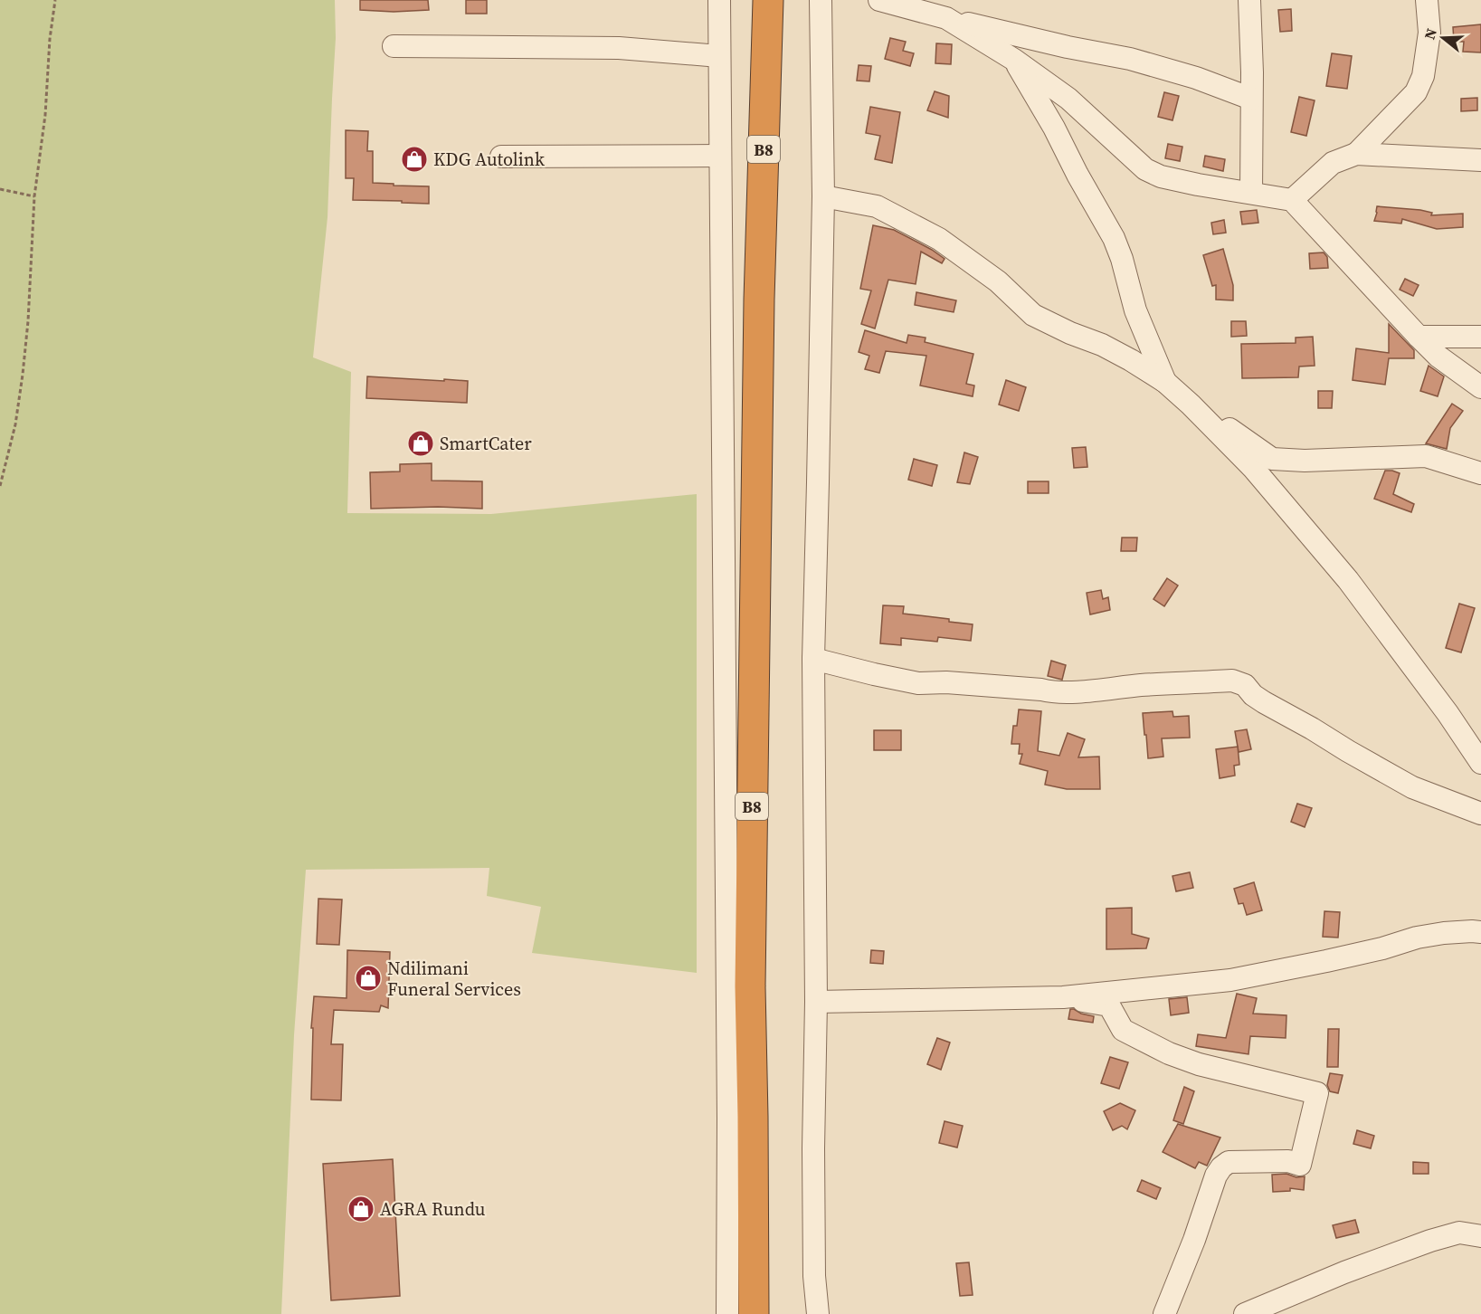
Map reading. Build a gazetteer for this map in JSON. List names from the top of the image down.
{
  "streets": {
    "highway": ["B8"]
  },
  "places": {
    "shop": [
      "KDG Autolink",
      "SmartCater",
      "Ndilimani Funeral Services",
      "AGRA Rundu"
    ]
  },
  "north": "left"
}
